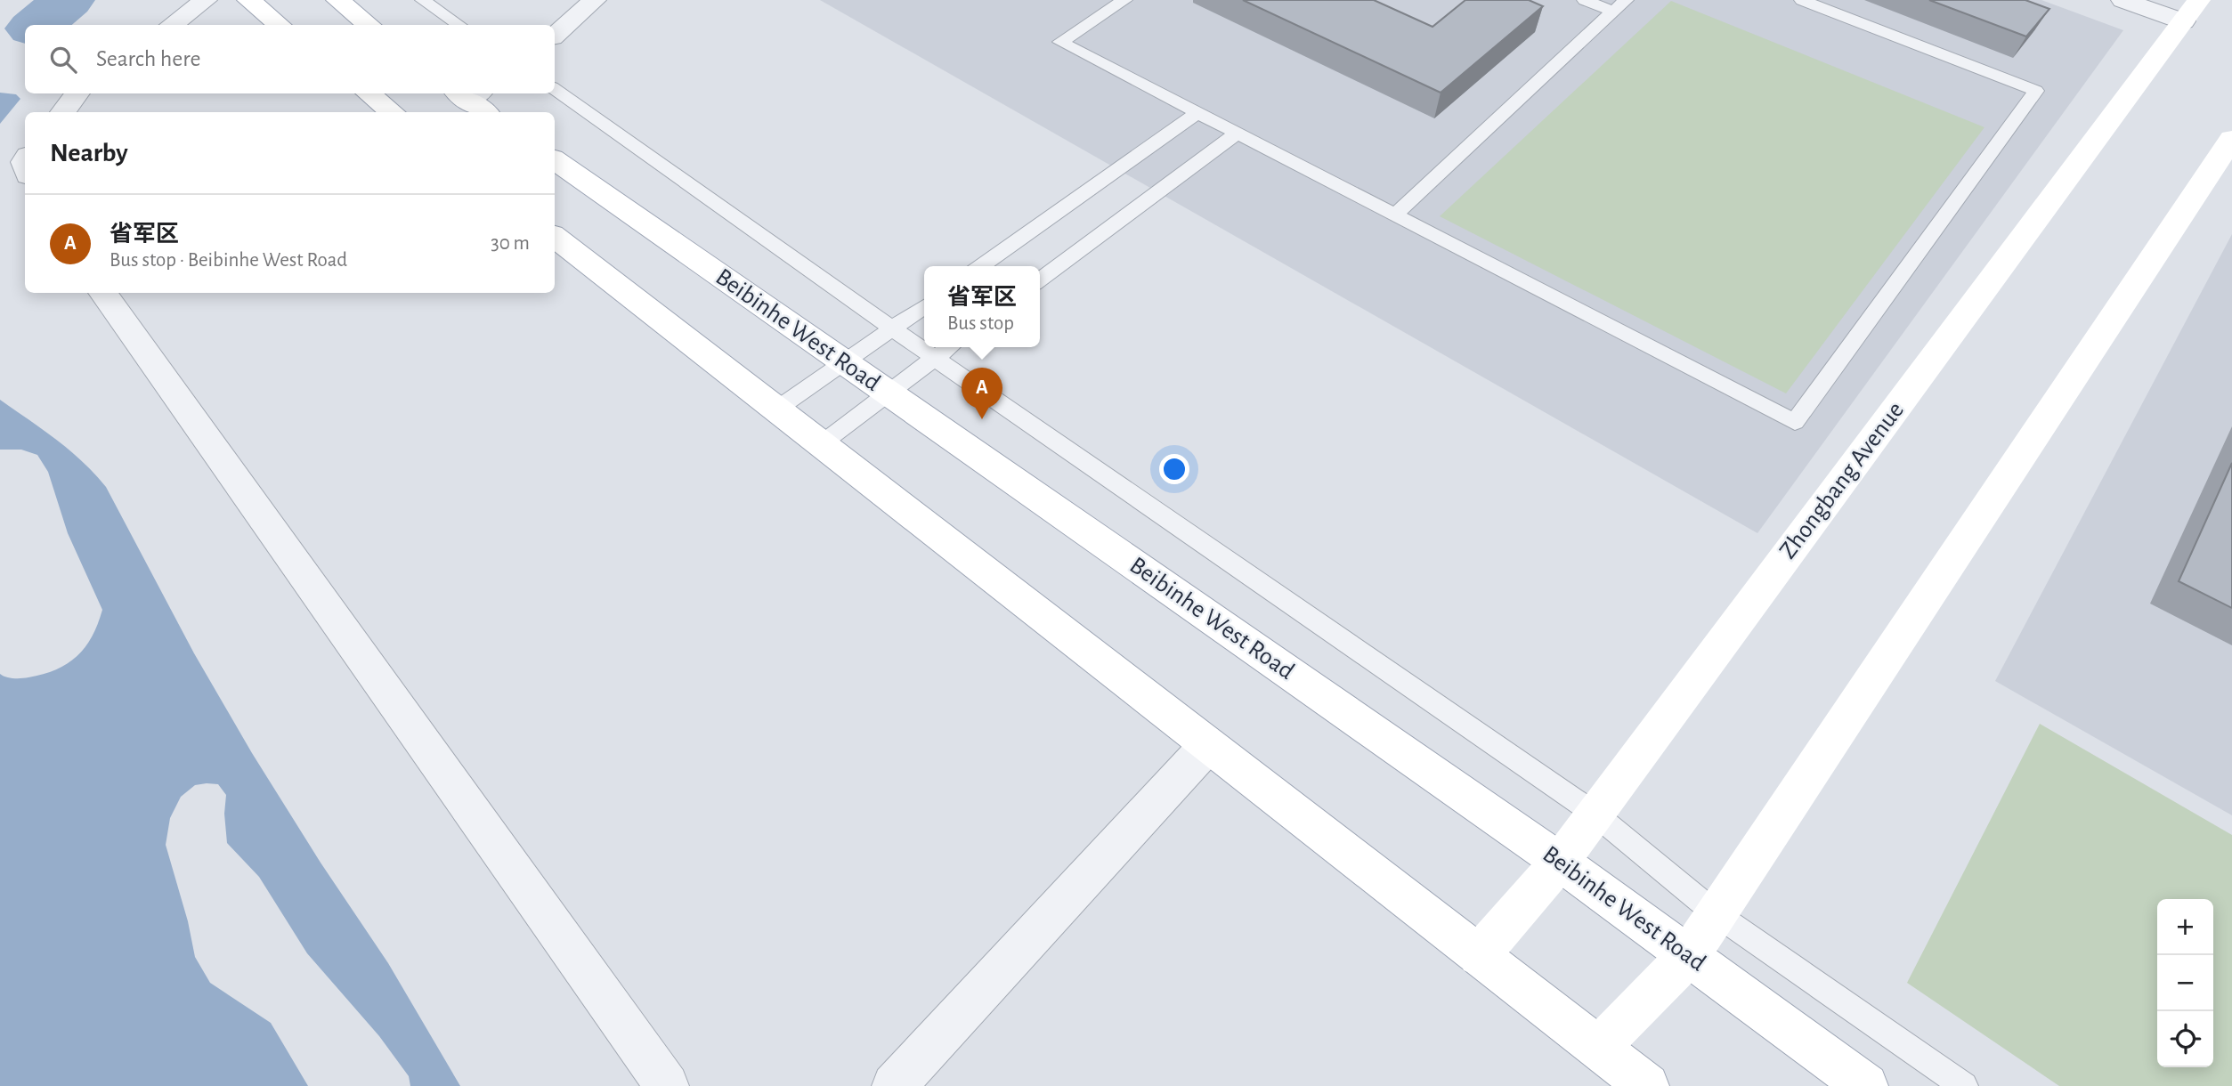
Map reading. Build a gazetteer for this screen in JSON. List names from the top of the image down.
{
  "streets": {
    "main road": ["Beibinhe West Road", "Zhongbang Avenue"]
  },
  "crossings": [
    ["Beibinhe West Road", "Zhongbang Avenue"]
  ],
  "page": {
    "search": "Search here",
    "heading": "Nearby",
    "list": [
      {
        "mark": "A",
        "name": "省军区",
        "note": "Bus stop · Beibinhe West Road",
        "value": "30 m"
      }
    ],
    "popup": ["省军区", "Bus stop"],
    "pins": "A",
    "map_buttons": ["+", "−"]
  }
}
